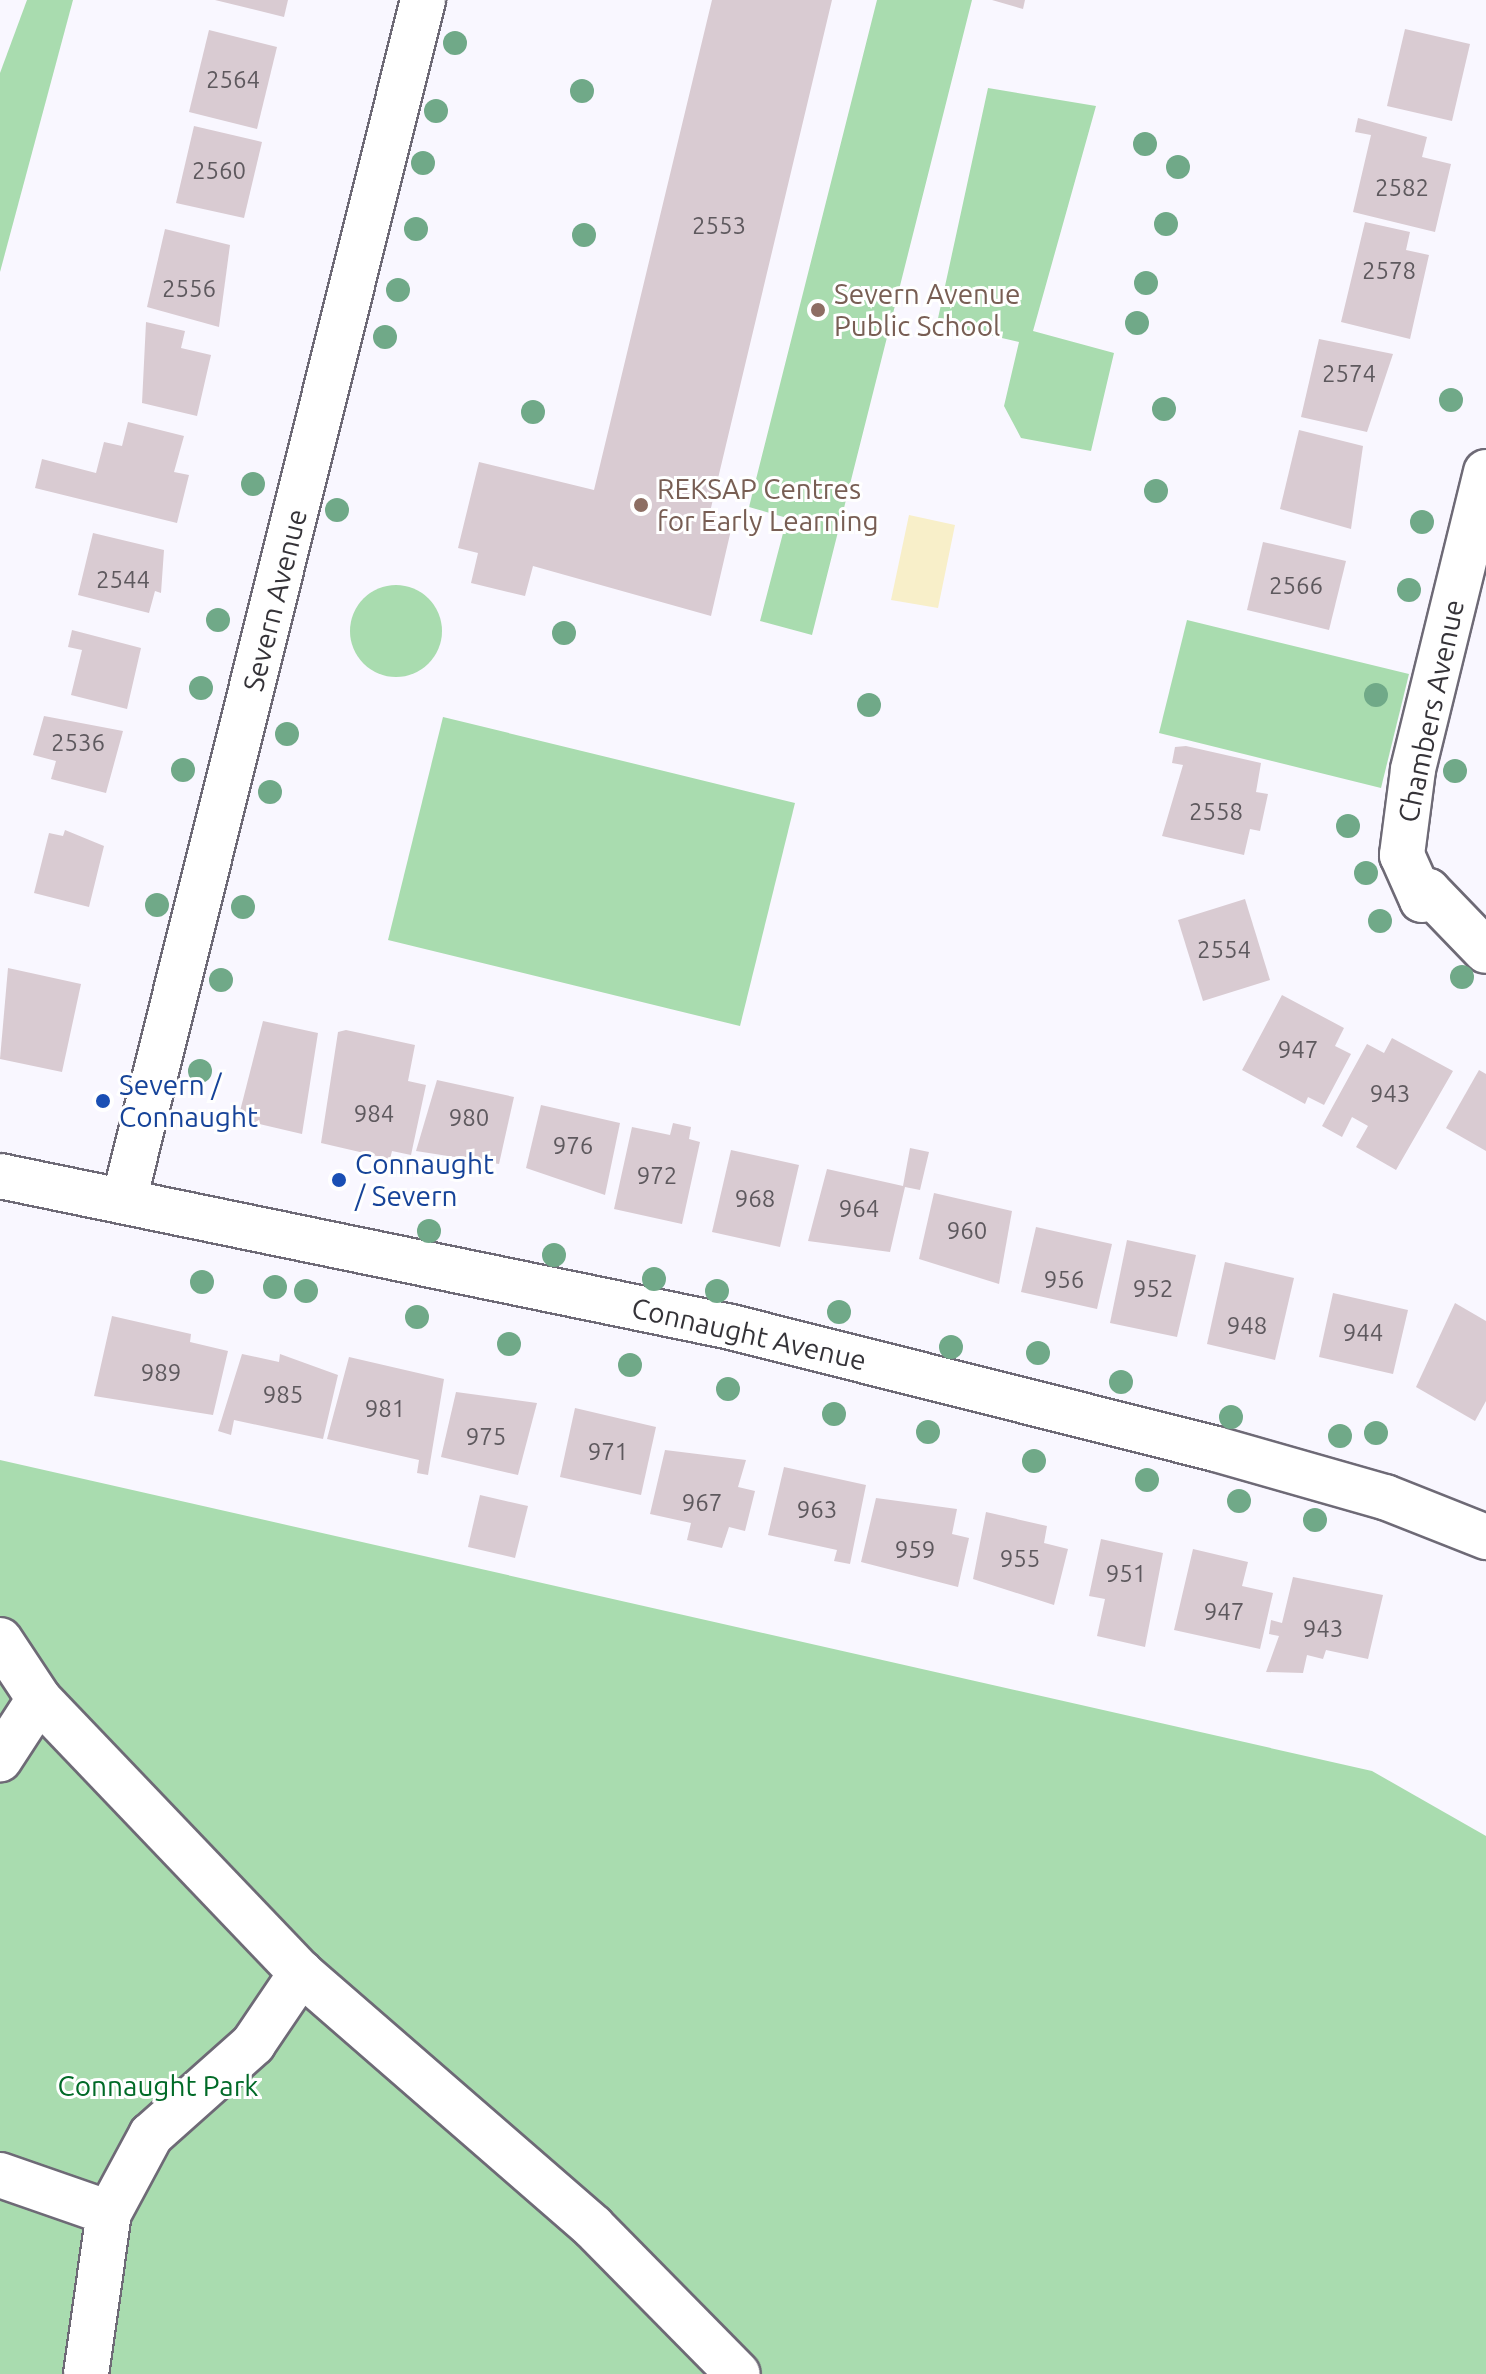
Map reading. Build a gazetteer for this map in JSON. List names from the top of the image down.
{
  "streets": {
    "street": ["Severn Avenue", "Chambers Avenue", "Connaught Avenue"]
  },
  "crossings": [
    ["Severn Avenue", "Connaught Avenue"]
  ],
  "parks": ["Connaught Park"],
  "places": [
    "Severn Avenue Public School",
    "REKSAP Centres for Early Learning",
    "Severn / Connaught",
    "Connaught / Severn"
  ],
  "house_numbers": [
    "2564",
    "2560",
    "2582",
    "2553",
    "2578",
    "2556",
    "2574",
    "2544",
    "2566",
    "2536",
    "2558",
    "2554",
    "947",
    "943",
    "984",
    "980",
    "976",
    "972",
    "968",
    "964",
    "960",
    "956",
    "952",
    "948",
    "944",
    "989",
    "985",
    "981",
    "975",
    "971",
    "967",
    "963",
    "959",
    "955",
    "951",
    "947",
    "943"
  ]
}
